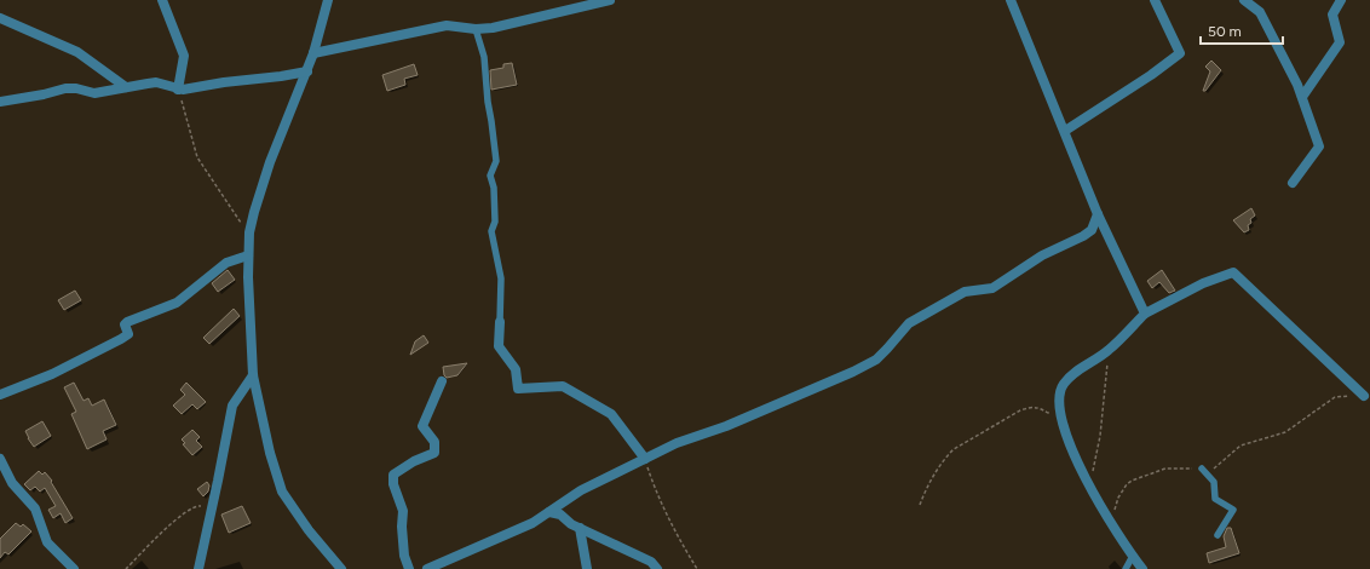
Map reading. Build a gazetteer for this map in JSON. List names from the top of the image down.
{
  "scale_bar": "50 m"
}
